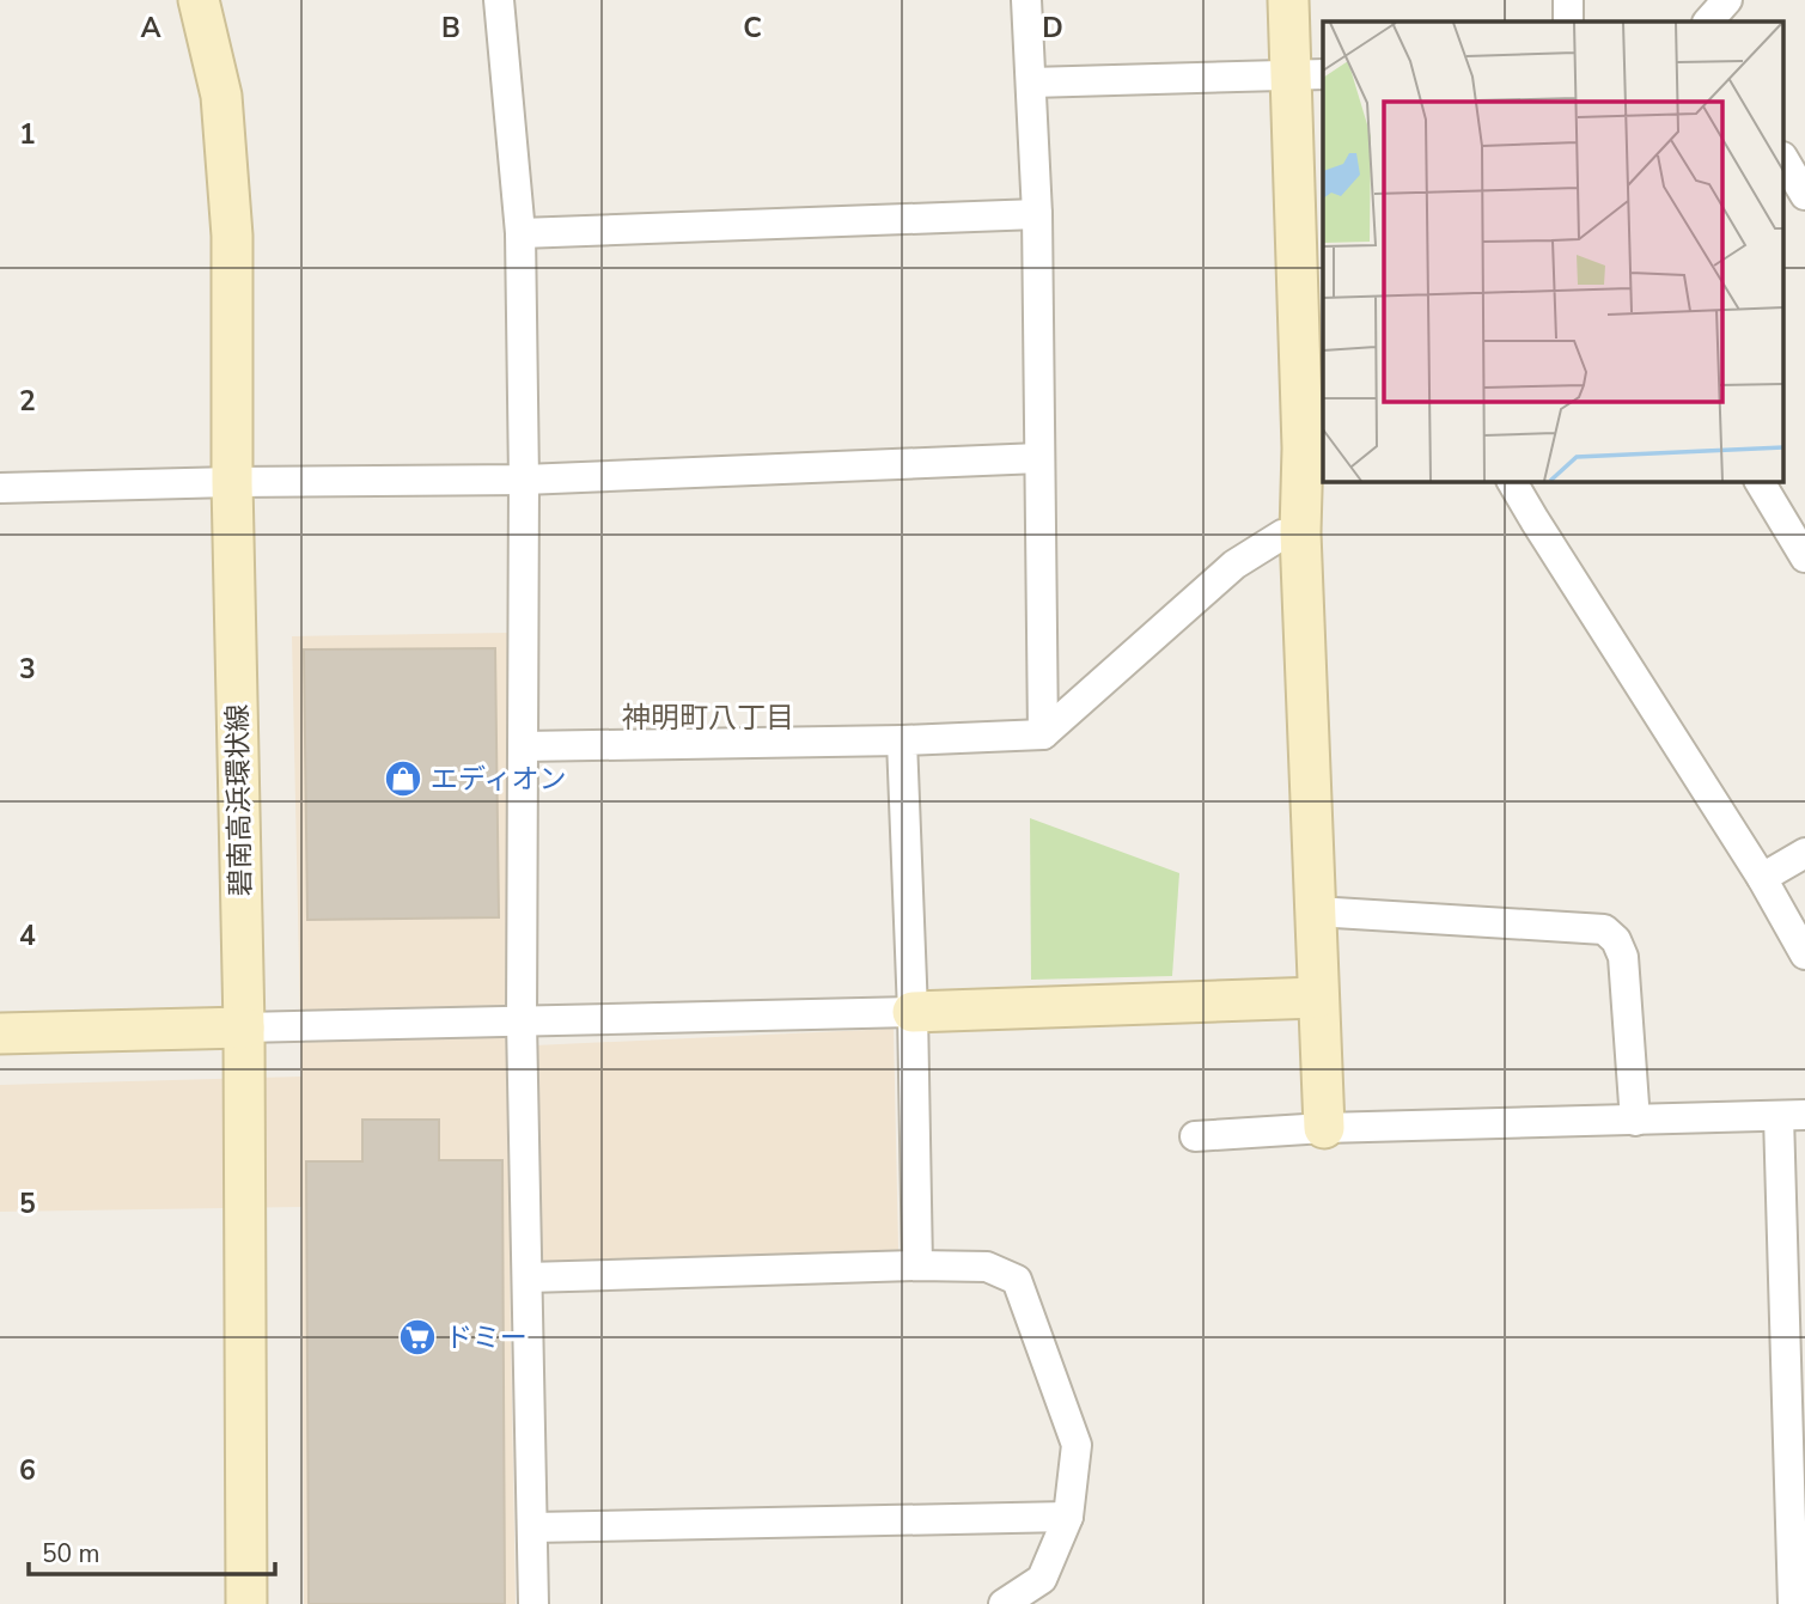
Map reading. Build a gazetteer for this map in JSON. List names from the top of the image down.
{
  "streets": {
    "street": ["碧南高浜環状線"]
  },
  "districts": ["神明町八丁目"],
  "places": {
    "shop": ["エディオン"],
    "supermarket": ["ドミー"]
  },
  "scale_bar": "50 m",
  "grid": {
    "columns": [
      "A",
      "B",
      "C",
      "D"
    ],
    "rows": [
      "1",
      "2",
      "3",
      "4",
      "5",
      "6"
    ]
  }
}
